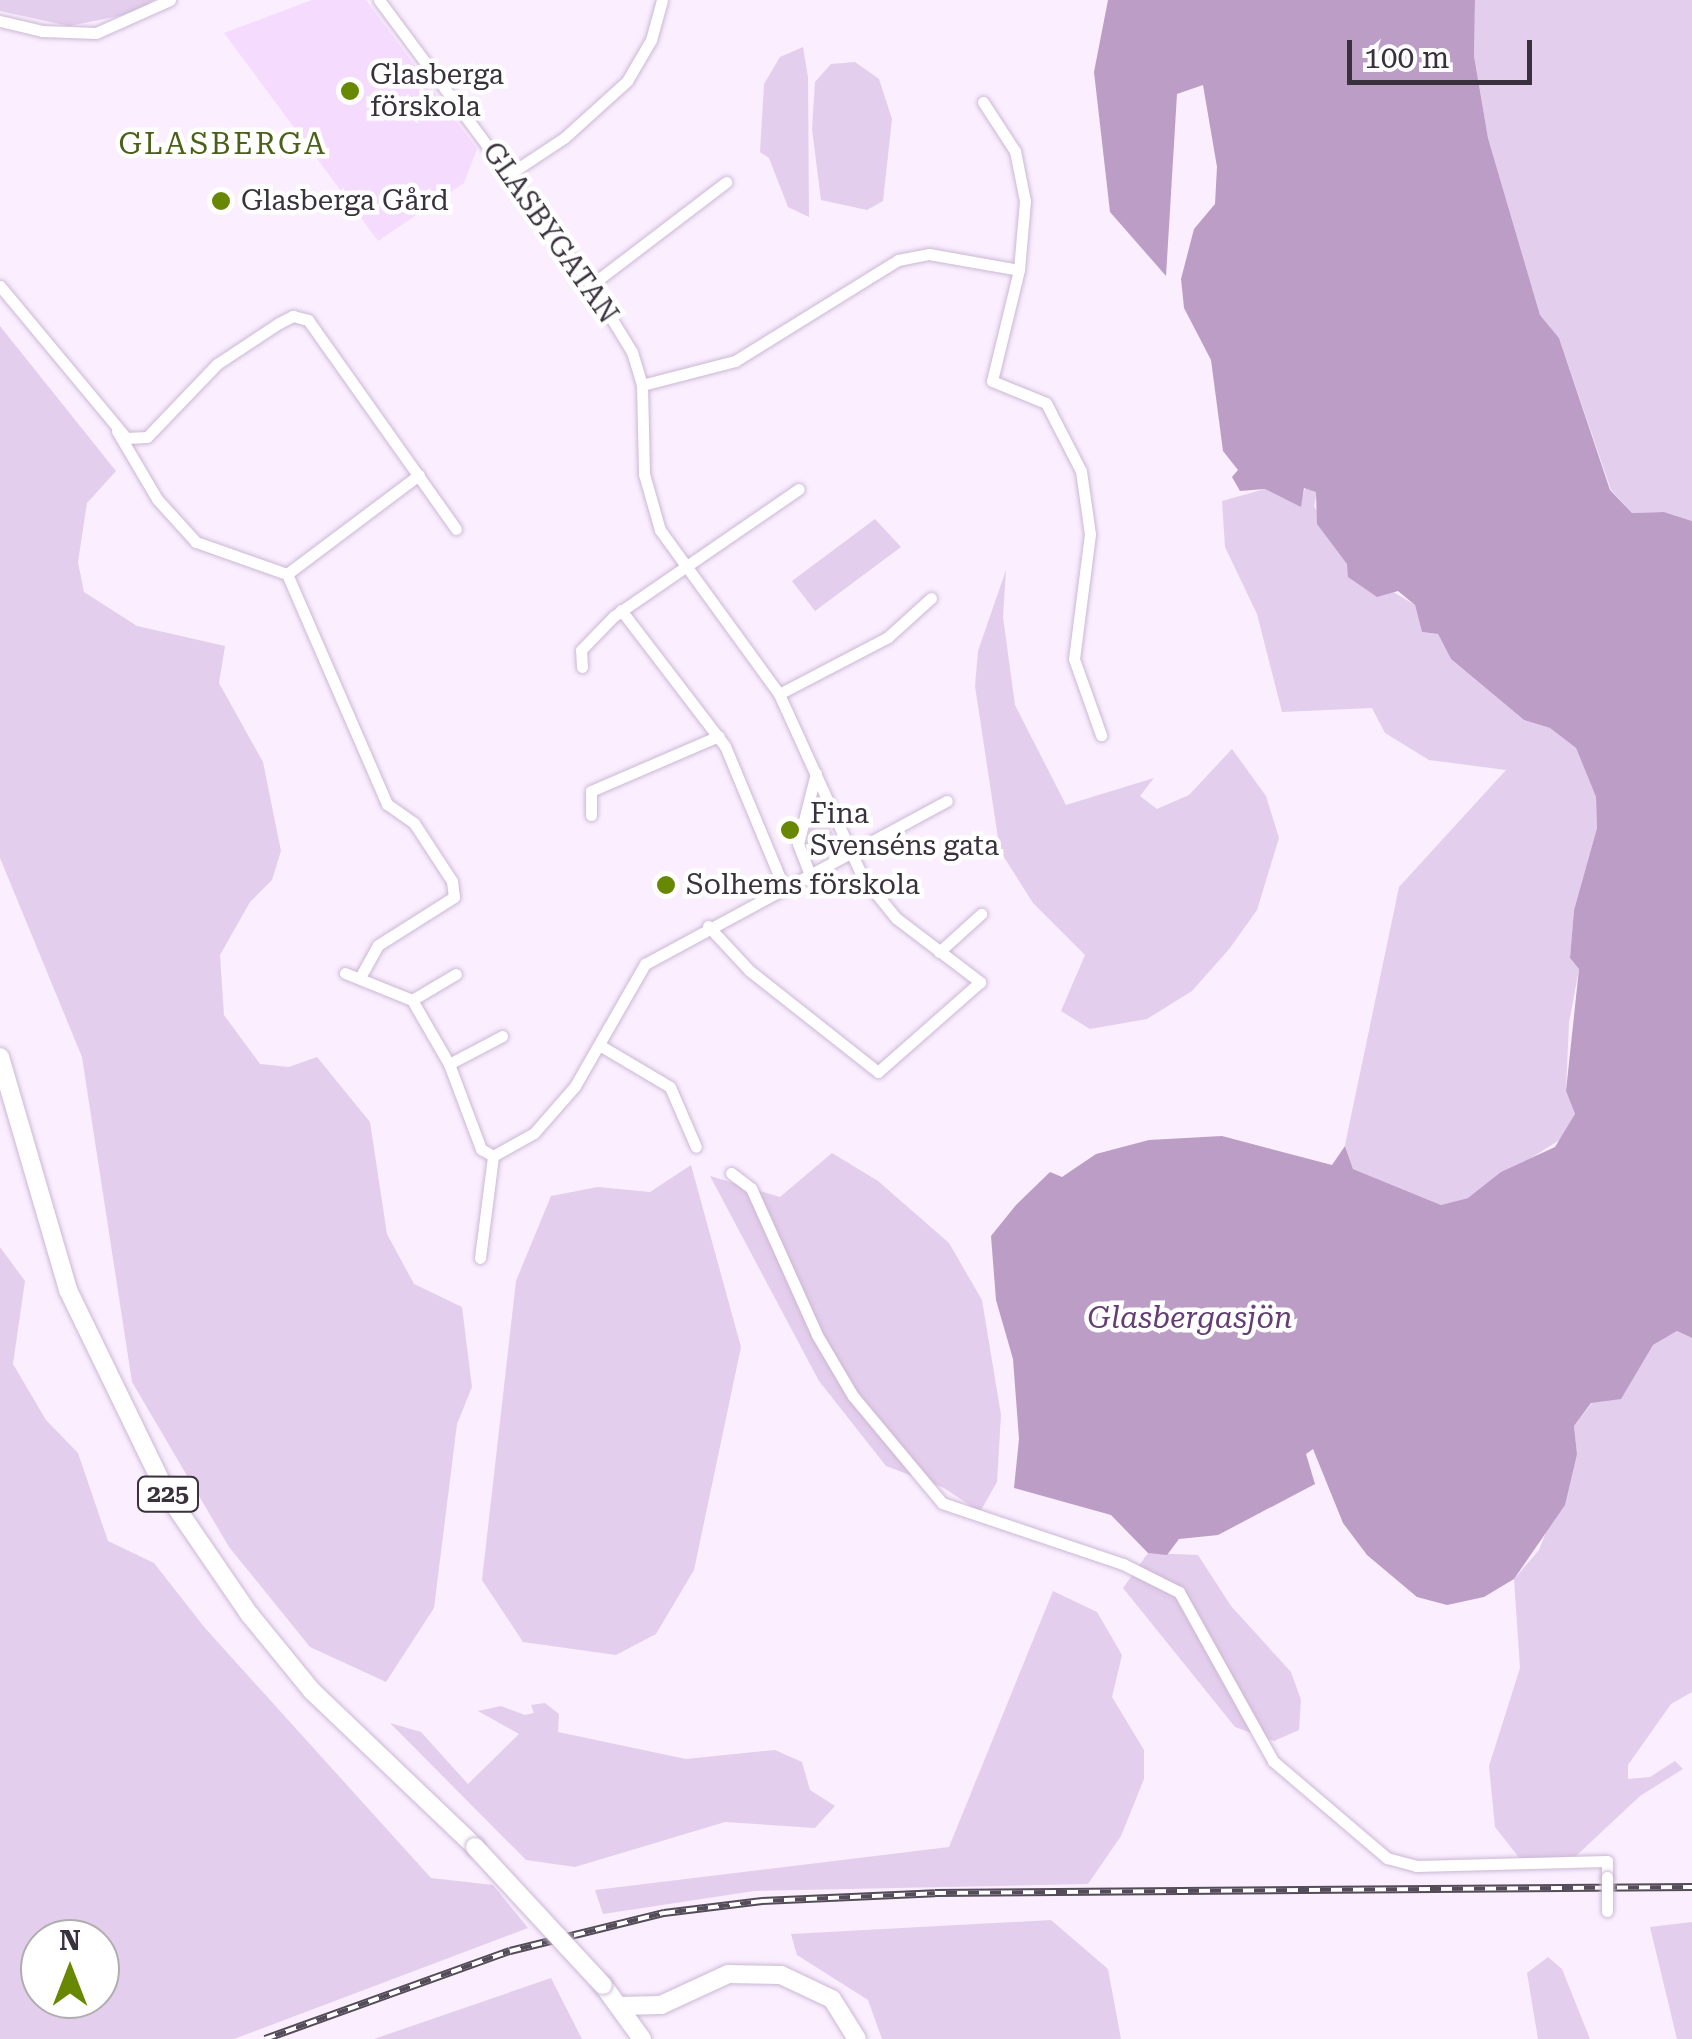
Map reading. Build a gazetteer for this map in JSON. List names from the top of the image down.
{
  "streets": {
    "main road": ["225"],
    "street": ["GLASBYGATAN"]
  },
  "districts": ["GLASBERGA"],
  "water": ["Glasbergasjön"],
  "places": [
    "Glasberga förskola",
    "Glasberga Gård",
    "Fina Svenséns gata",
    "Solhems förskola"
  ],
  "scale_bar": "100 m",
  "north": "top"
}
